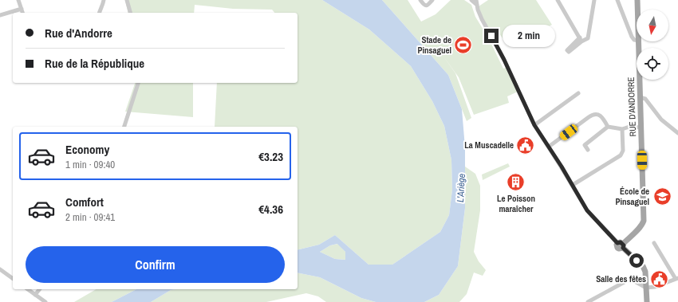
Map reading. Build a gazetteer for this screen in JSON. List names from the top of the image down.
{
  "streets": {
    "main road": ["RUE D'ANDORRE"]
  },
  "water": ["L'Ariège"],
  "places": {
    "sports": ["Stade de Pinsaguel"],
    "public building": ["La Muscadelle", "Salle des fêtes"],
    "building": ["Le Poisson maraîcher"],
    "school or university": ["École de Pinsaguel"]
  },
  "north": "bottom",
  "page": {
    "banner": ["Rue d'Andorre", "Rue de la République"],
    "bubble": "2 min",
    "list": [
      {
        "name": "Economy",
        "note": "1 min · 09:40",
        "value": "€3.23"
      },
      {
        "name": "Comfort",
        "note": "2 min · 09:41",
        "value": "€4.36"
      }
    ],
    "buttons": "Confirm"
  }
}
